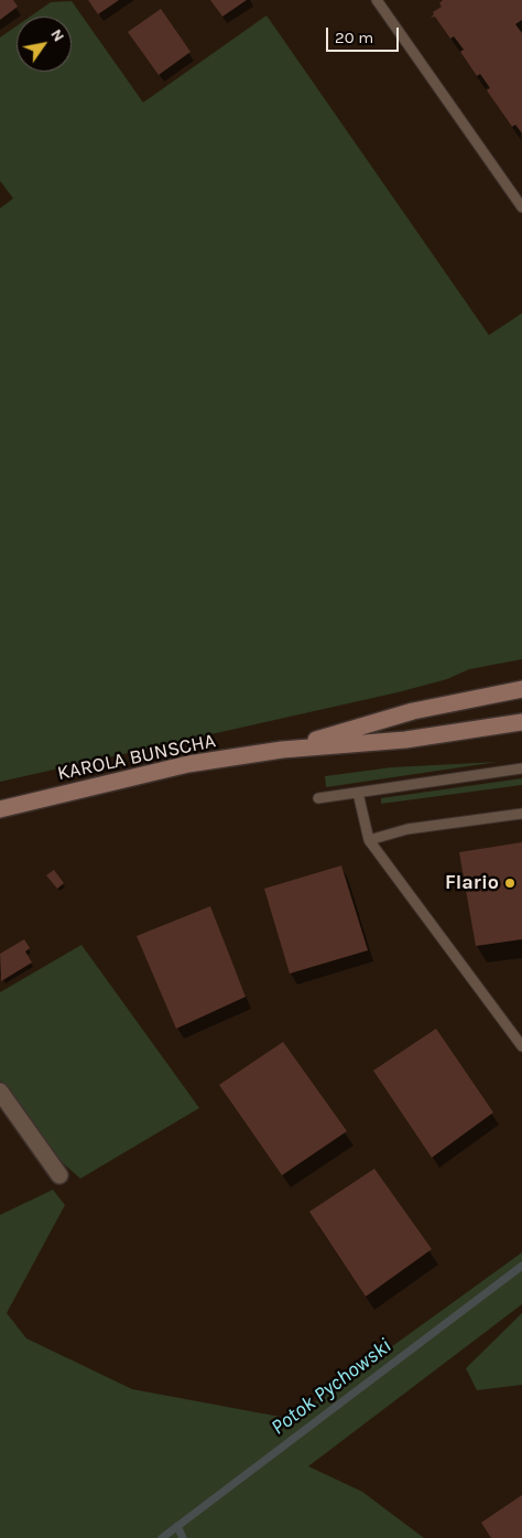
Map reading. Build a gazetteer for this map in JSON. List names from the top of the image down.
{
  "streets": {
    "main road": ["KAROLA BUNSCHA"]
  },
  "water": ["Potok Pychowski"],
  "places": ["Flario"],
  "scale_bar": "20 m",
  "north": "top right"
}
